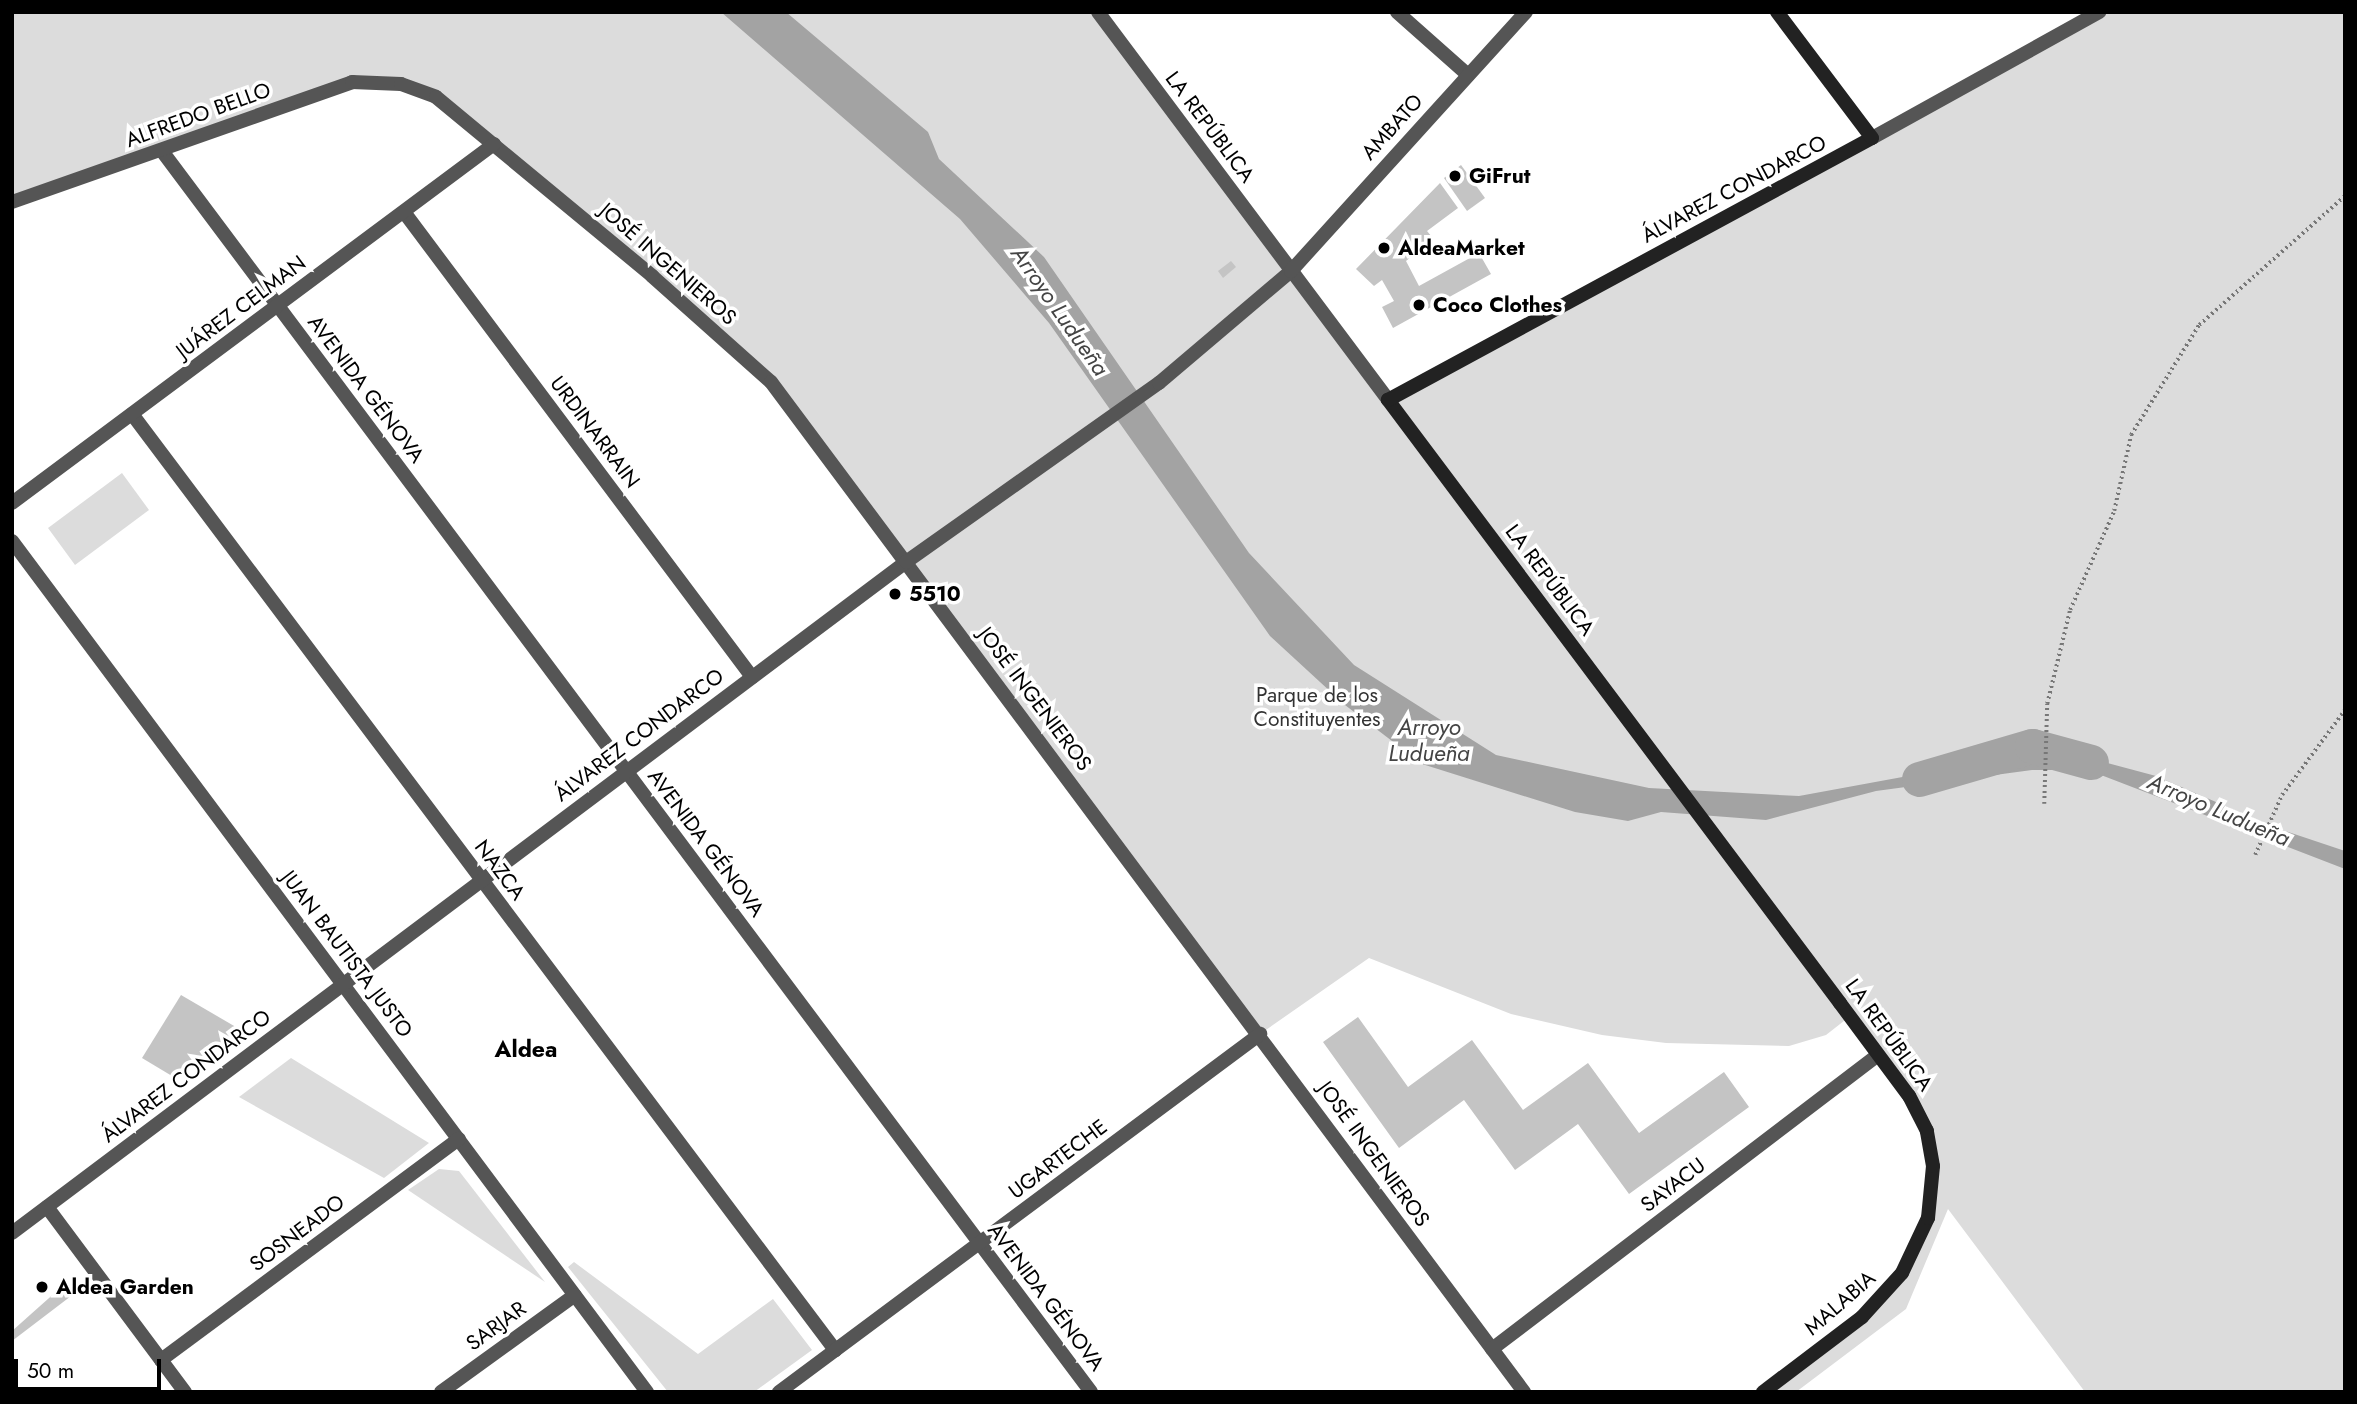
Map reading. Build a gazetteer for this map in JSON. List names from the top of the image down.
{
  "streets": {
    "main road": ["LA REPÚBLICA", "ÁLVAREZ CONDARCO", "MALABIA"],
    "street": [
      "ALFREDO BELLO",
      "AMBATO",
      "JOSÉ INGENIEROS",
      "JUÁREZ CELMAN",
      "AVENIDA GÉNOVA",
      "URDINARRAIN",
      "NAZCA",
      "JUAN BAUTISTA JUSTO",
      "UGARTECHE",
      "SAYACU",
      "SOSNEADO",
      "SARJAR"
    ]
  },
  "crossings": [
    ["ALFREDO BELLO", "JOSÉ INGENIEROS"],
    ["ALFREDO BELLO", "AVENIDA GÉNOVA"],
    ["LA REPÚBLICA", "AMBATO"],
    ["LA REPÚBLICA", "ÁLVAREZ CONDARCO"],
    ["LA REPÚBLICA", "SAYACU"],
    ["LA REPÚBLICA", "MALABIA"],
    ["AMBATO", "ÁLVAREZ CONDARCO"],
    ["ÁLVAREZ CONDARCO", "JOSÉ INGENIEROS"],
    ["ÁLVAREZ CONDARCO", "AVENIDA GÉNOVA"],
    ["ÁLVAREZ CONDARCO", "URDINARRAIN"],
    ["ÁLVAREZ CONDARCO", "NAZCA"],
    ["ÁLVAREZ CONDARCO", "JUAN BAUTISTA JUSTO"],
    ["JOSÉ INGENIEROS", "JUÁREZ CELMAN"],
    ["JOSÉ INGENIEROS", "UGARTECHE"],
    ["JOSÉ INGENIEROS", "SAYACU"],
    ["JUÁREZ CELMAN", "AVENIDA GÉNOVA"],
    ["JUÁREZ CELMAN", "URDINARRAIN"],
    ["JUÁREZ CELMAN", "NAZCA"],
    ["AVENIDA GÉNOVA", "UGARTECHE"],
    ["NAZCA", "UGARTECHE"],
    ["JUAN BAUTISTA JUSTO", "SOSNEADO"],
    ["JUAN BAUTISTA JUSTO", "SARJAR"]
  ],
  "districts": ["Aldea"],
  "water": ["Arroyo Ludueña"],
  "parks": ["Parque de los Constituyentes"],
  "places": [
    "GiFrut",
    "AldeaMarket",
    "Coco Clothes",
    "5510",
    "Aldea Garden"
  ],
  "scale_bar": "50 m"
}
